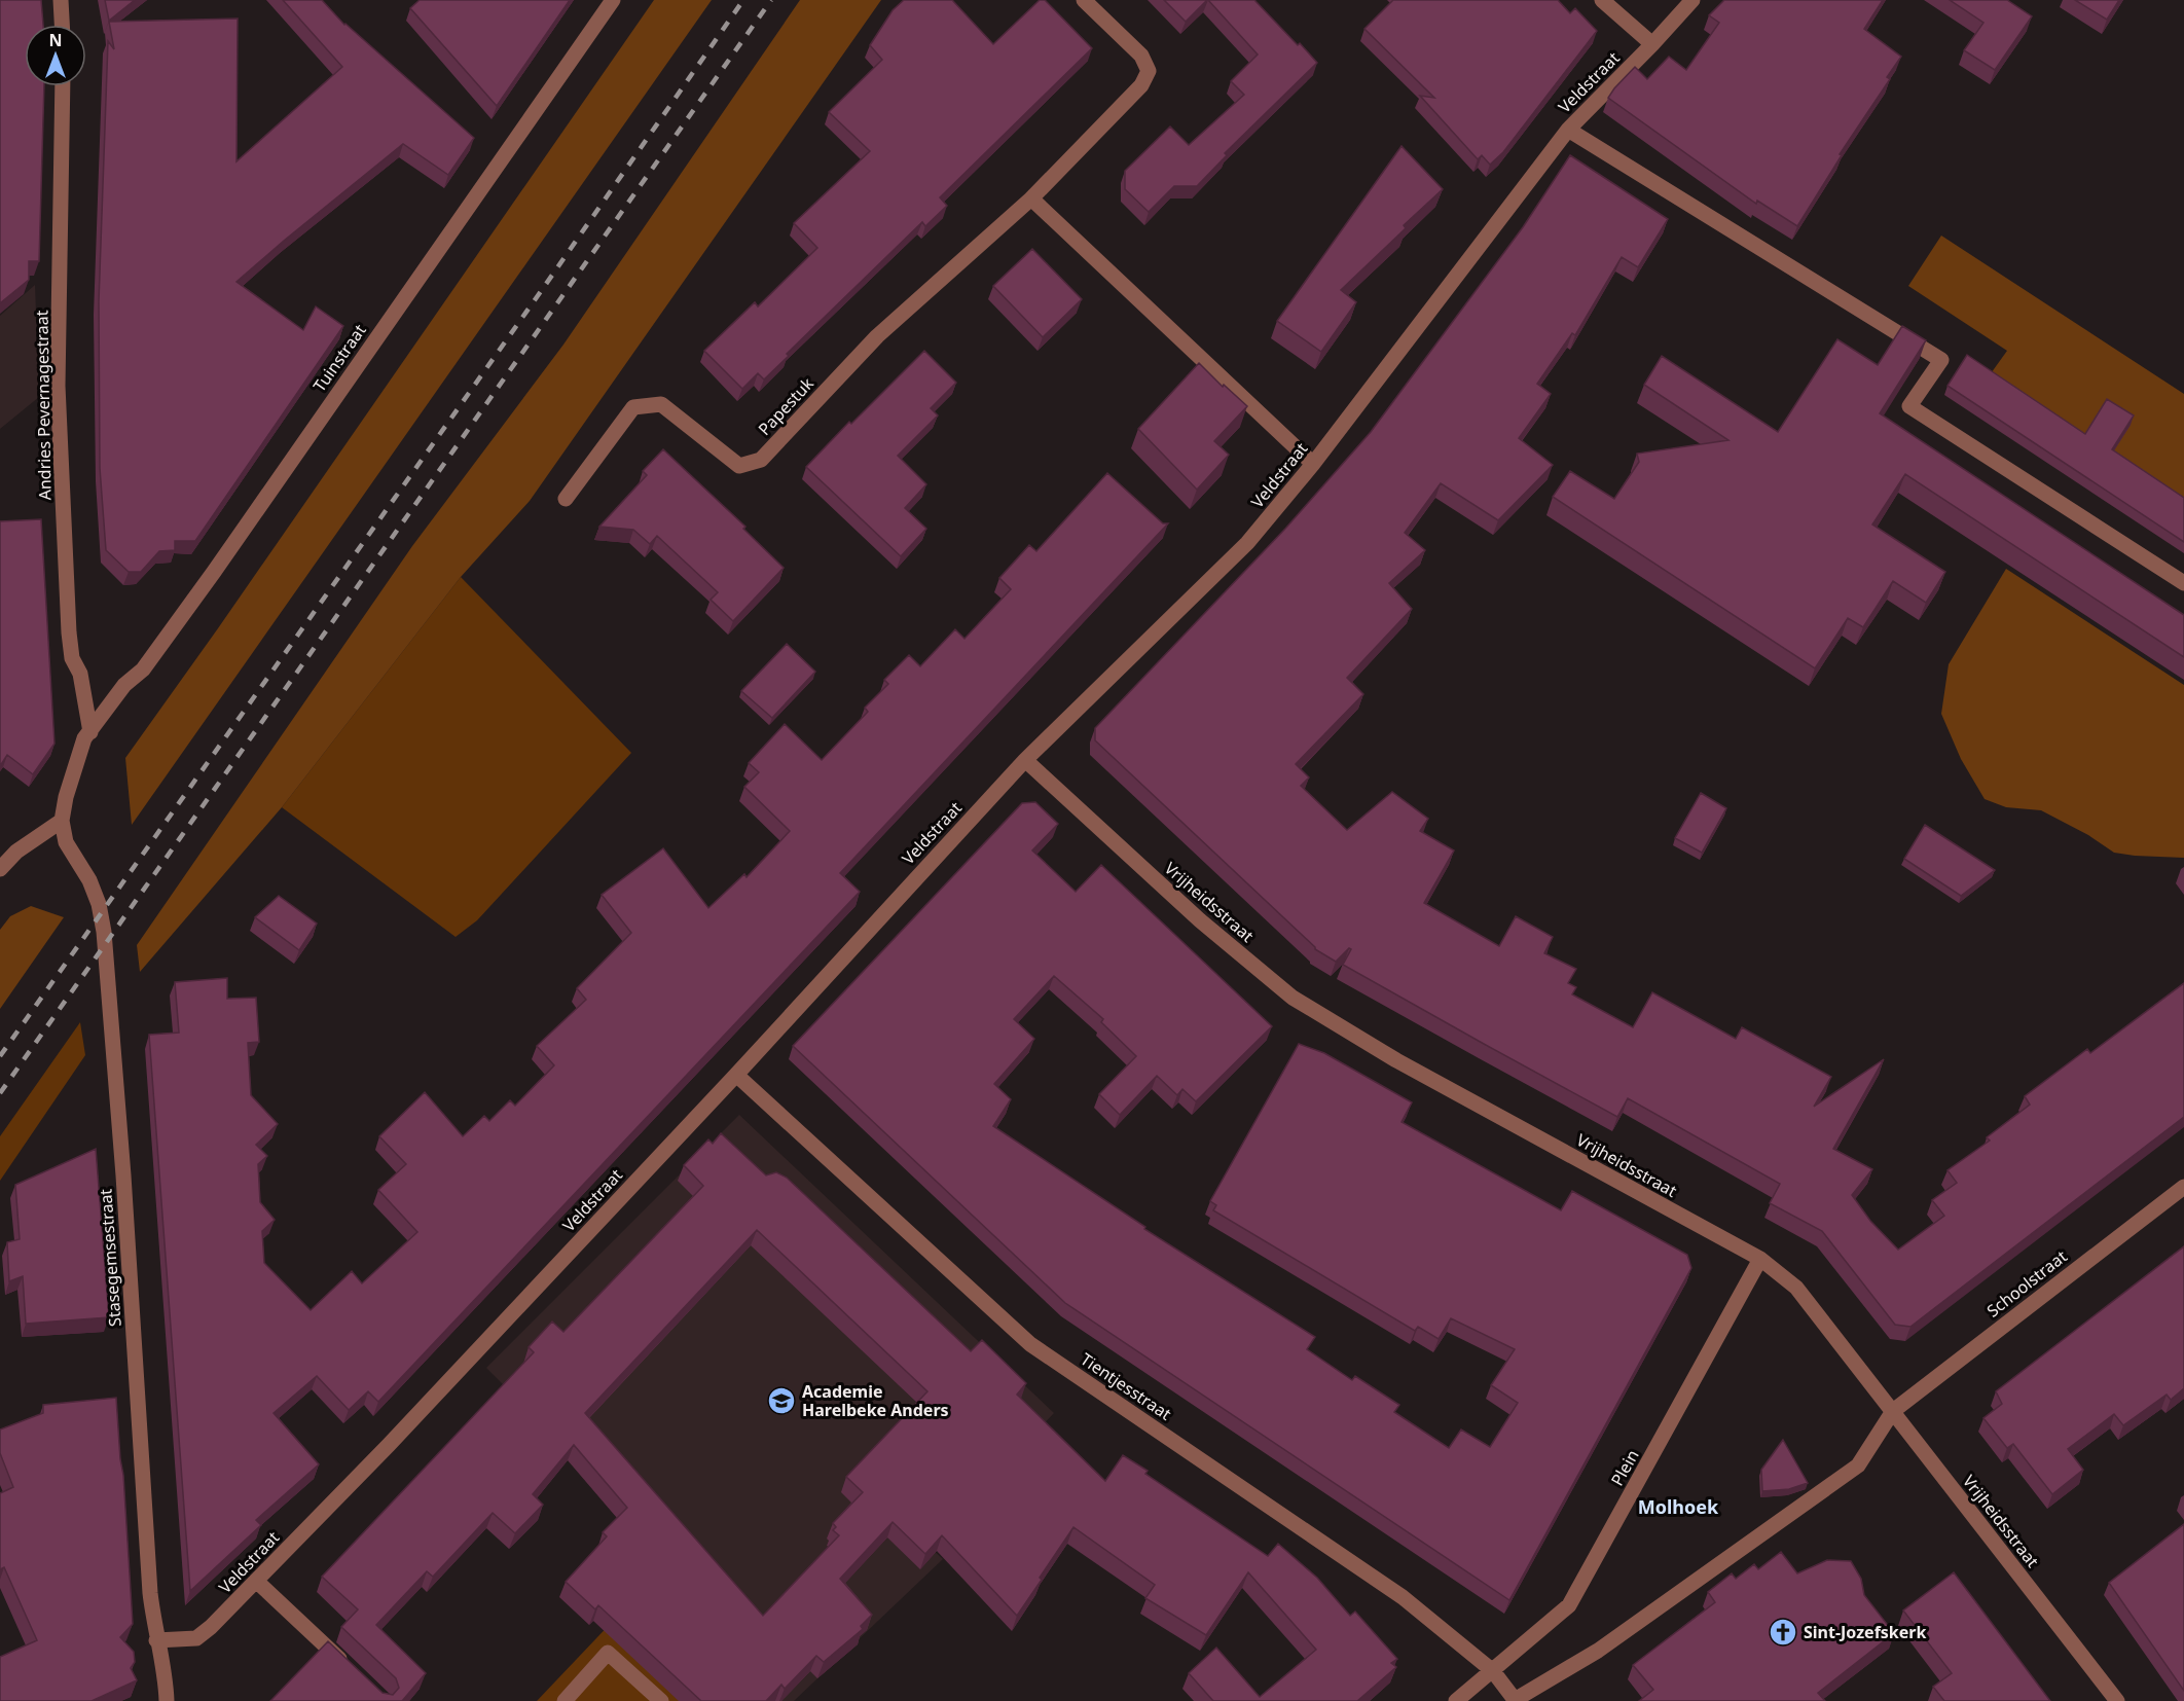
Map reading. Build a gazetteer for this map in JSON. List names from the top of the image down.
{
  "streets": {
    "street": [
      "Veldstraat",
      "Tuinstraat",
      "Andries Pevernagestraat",
      "Papestuk",
      "Vrijheidsstraat",
      "Stasegemsestraat",
      "Schoolstraat",
      "Tientjesstraat",
      "Plein"
    ]
  },
  "crossings": [
    ["Veldstraat", "Vrijheidsstraat"],
    ["Veldstraat", "Stasegemsestraat"],
    ["Veldstraat", "Tientjesstraat"],
    ["Tuinstraat", "Andries Pevernagestraat"],
    ["Tuinstraat", "Stasegemsestraat"],
    ["Vrijheidsstraat", "Schoolstraat"],
    ["Vrijheidsstraat", "Plein"],
    ["Tientjesstraat", "Plein"]
  ],
  "districts": ["Molhoek"],
  "places": {
    "school or university": ["Academie Harelbeke Anders"],
    "church": ["Sint-Jozefskerk"]
  },
  "north": "top"
}
